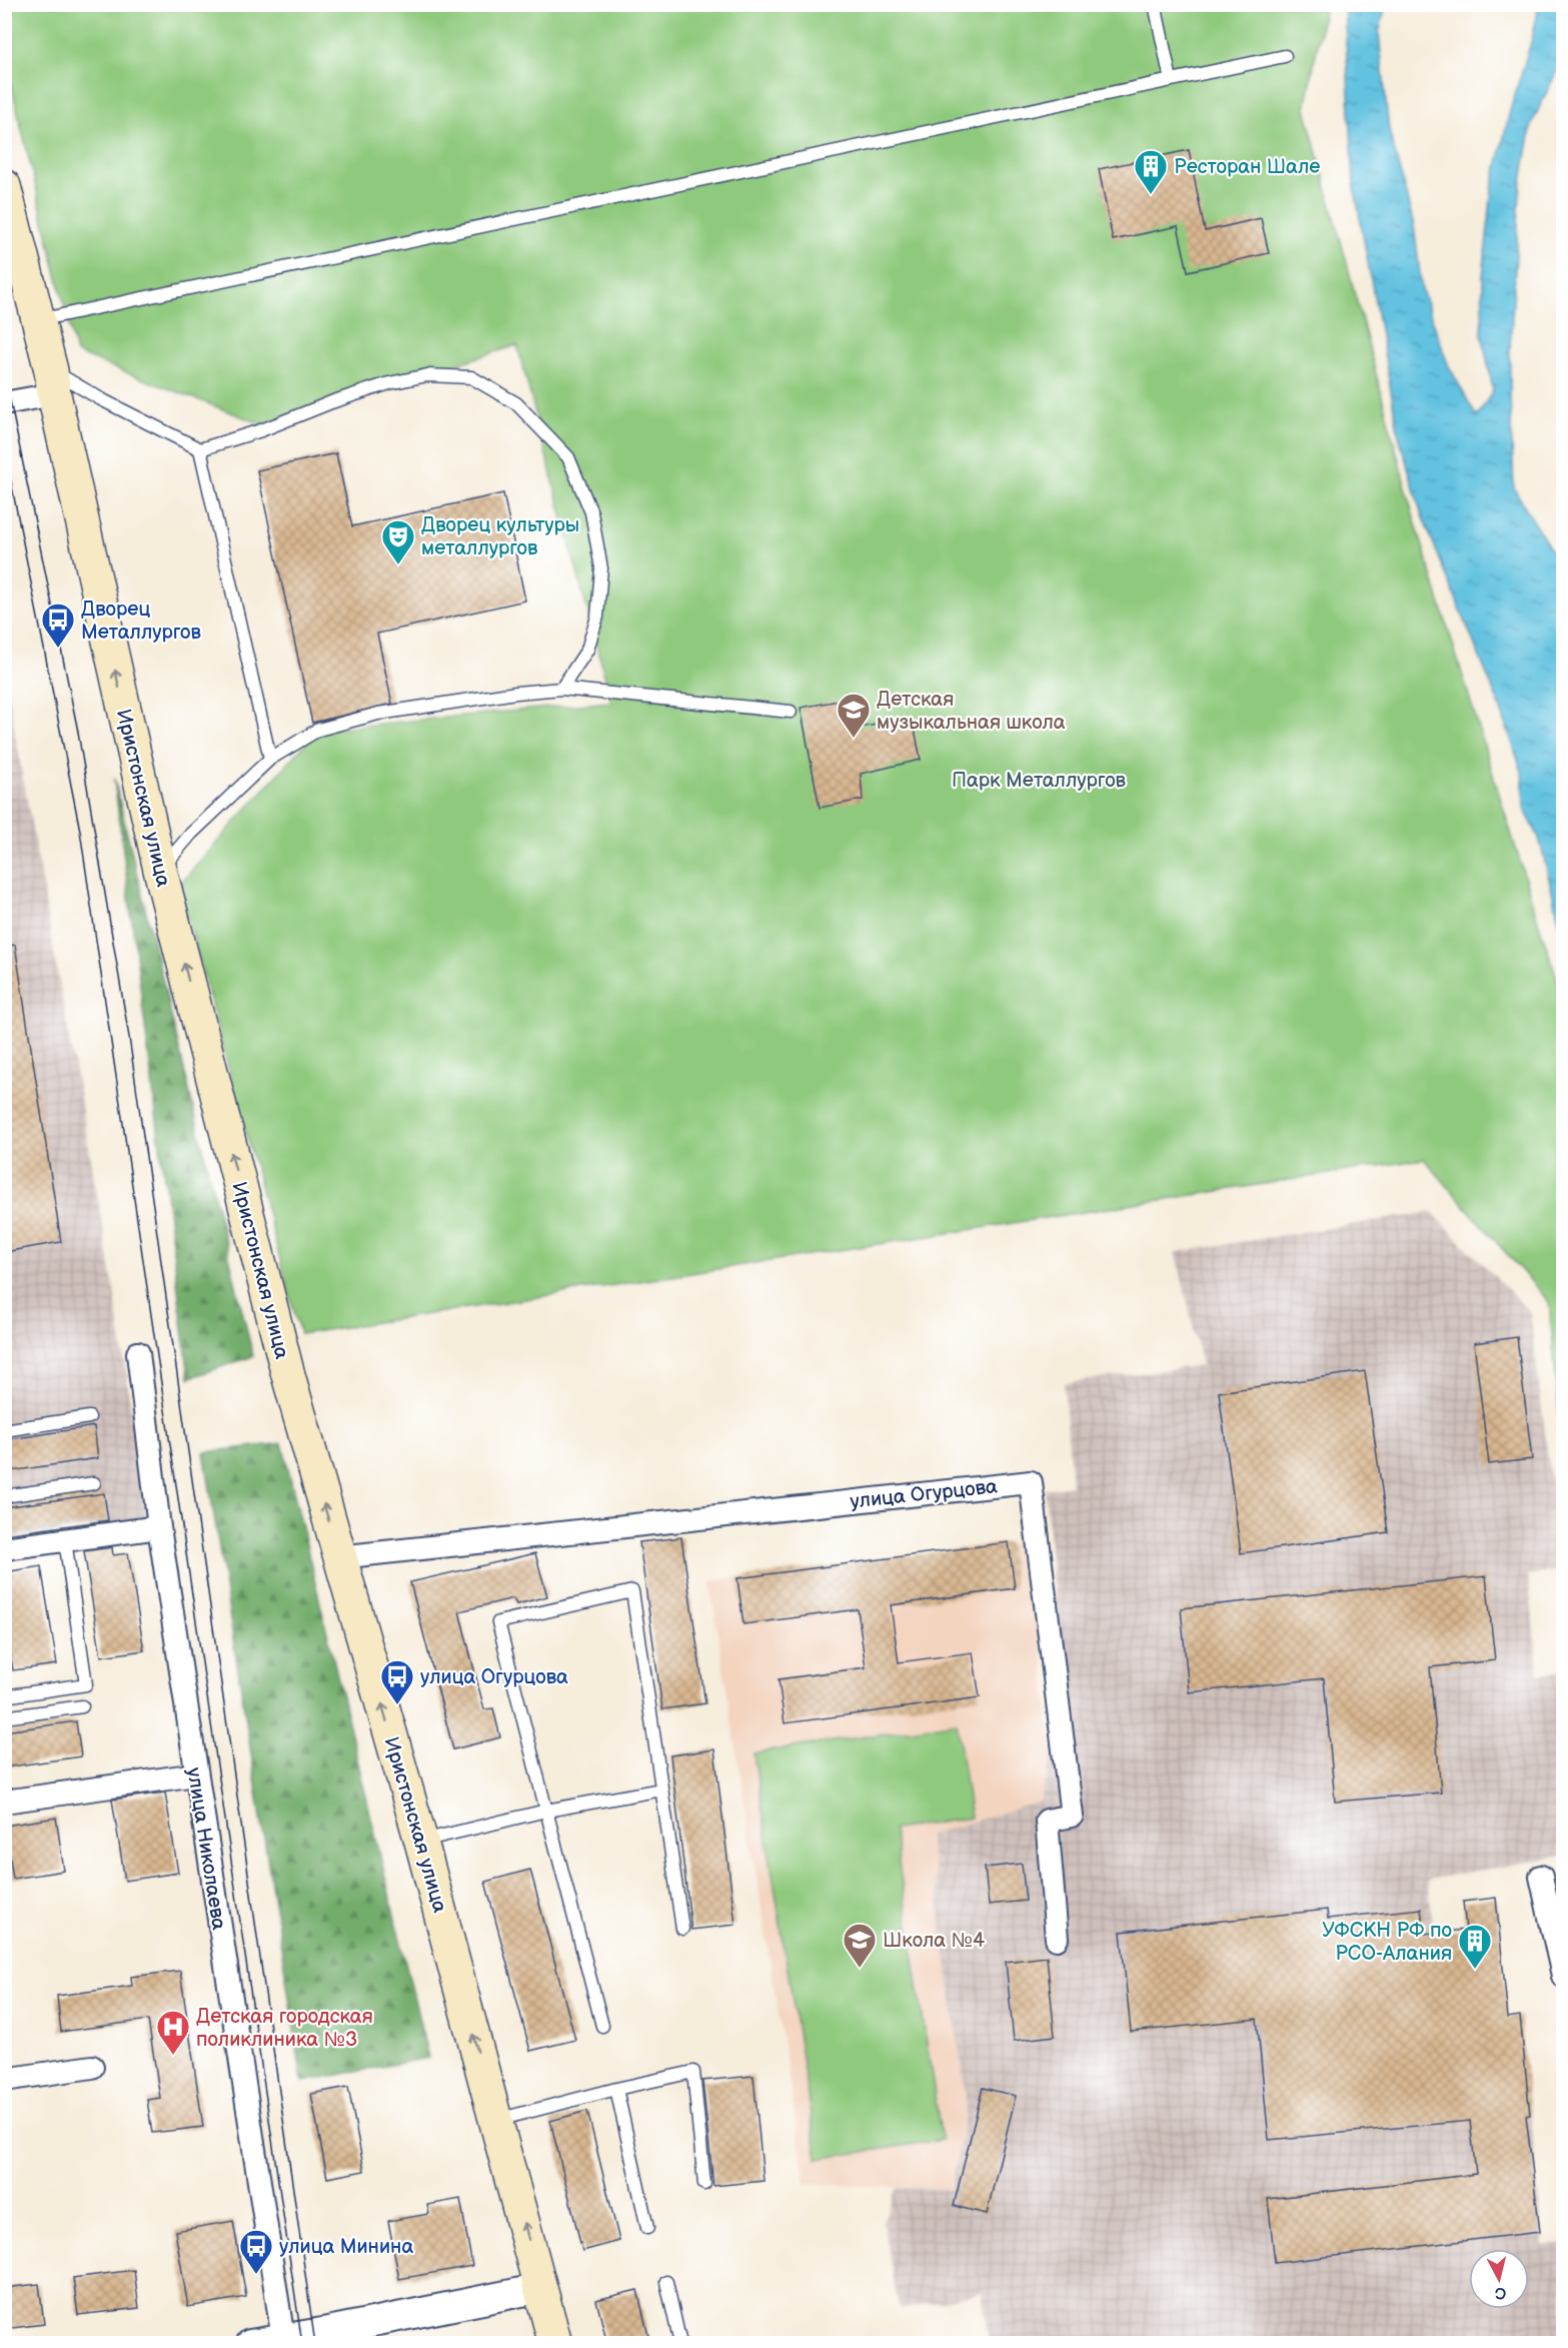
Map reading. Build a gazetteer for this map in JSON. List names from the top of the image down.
{
  "streets": {
    "main road": ["Иристонская улица"],
    "street": ["улица Огурцова", "улица Николаева"]
  },
  "crossings": [
    ["Иристонская улица", "улица Огурцова"]
  ],
  "one_way": ["Иристонская улица"],
  "parks": ["Парк Металлургов"],
  "places": {
    "building": ["Ресторан Шале", "УФСКН РФ по РСО-Алания"],
    "theatre": ["Дворец культуры металлургов"],
    "bus stop": ["Дворец Металлургов", "улица Огурцова", "улица Минина"],
    "school or university": ["Детская музыкальная школа", "Школа №4"],
    "hospital": ["Детская городская поликлиника №3"]
  },
  "north": "bottom"
}
